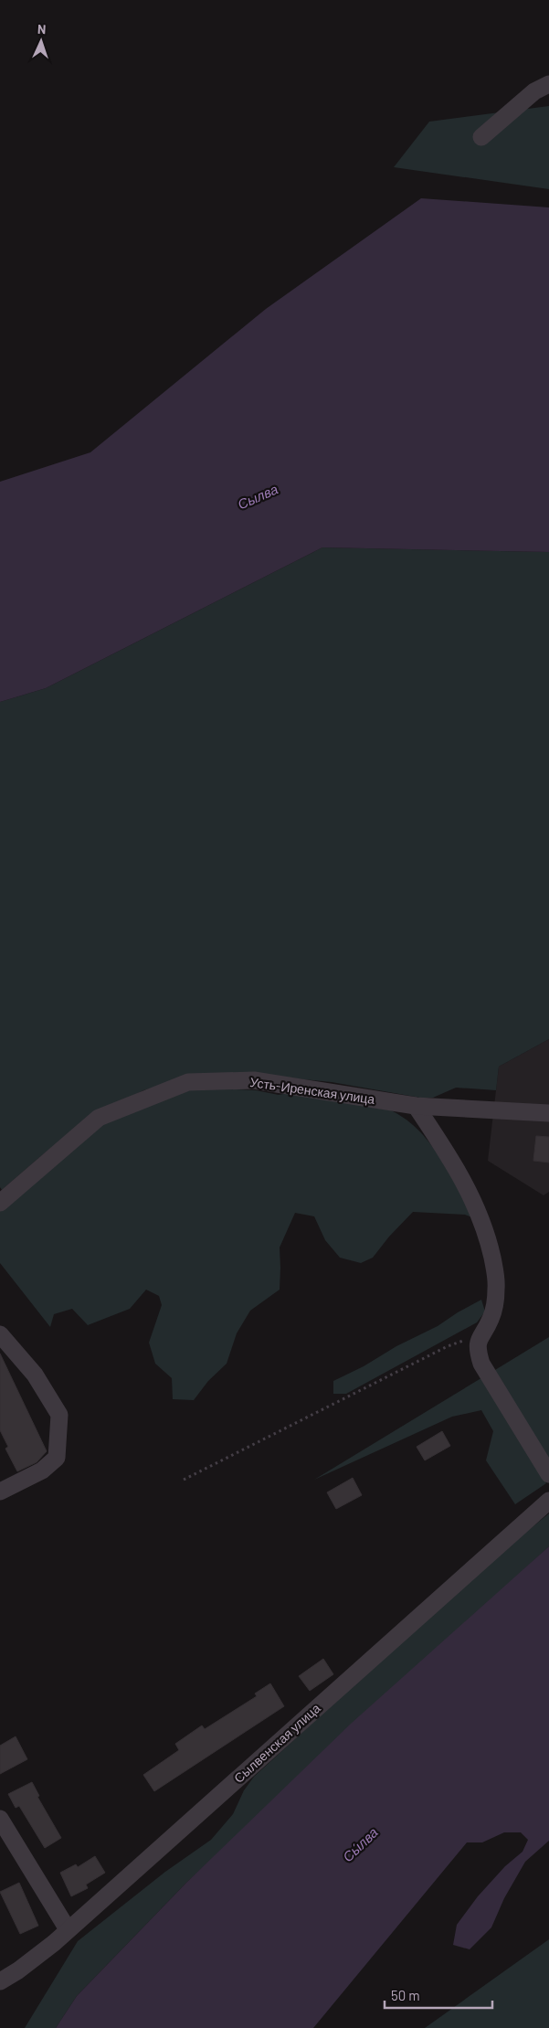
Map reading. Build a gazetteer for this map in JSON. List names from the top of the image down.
{
  "streets": {
    "street": ["Усть-Иренская улица", "Сылвенская улица"]
  },
  "water": ["Сылва", "Сы́лва"],
  "scale_bar": "50 m",
  "north": "top"
}
